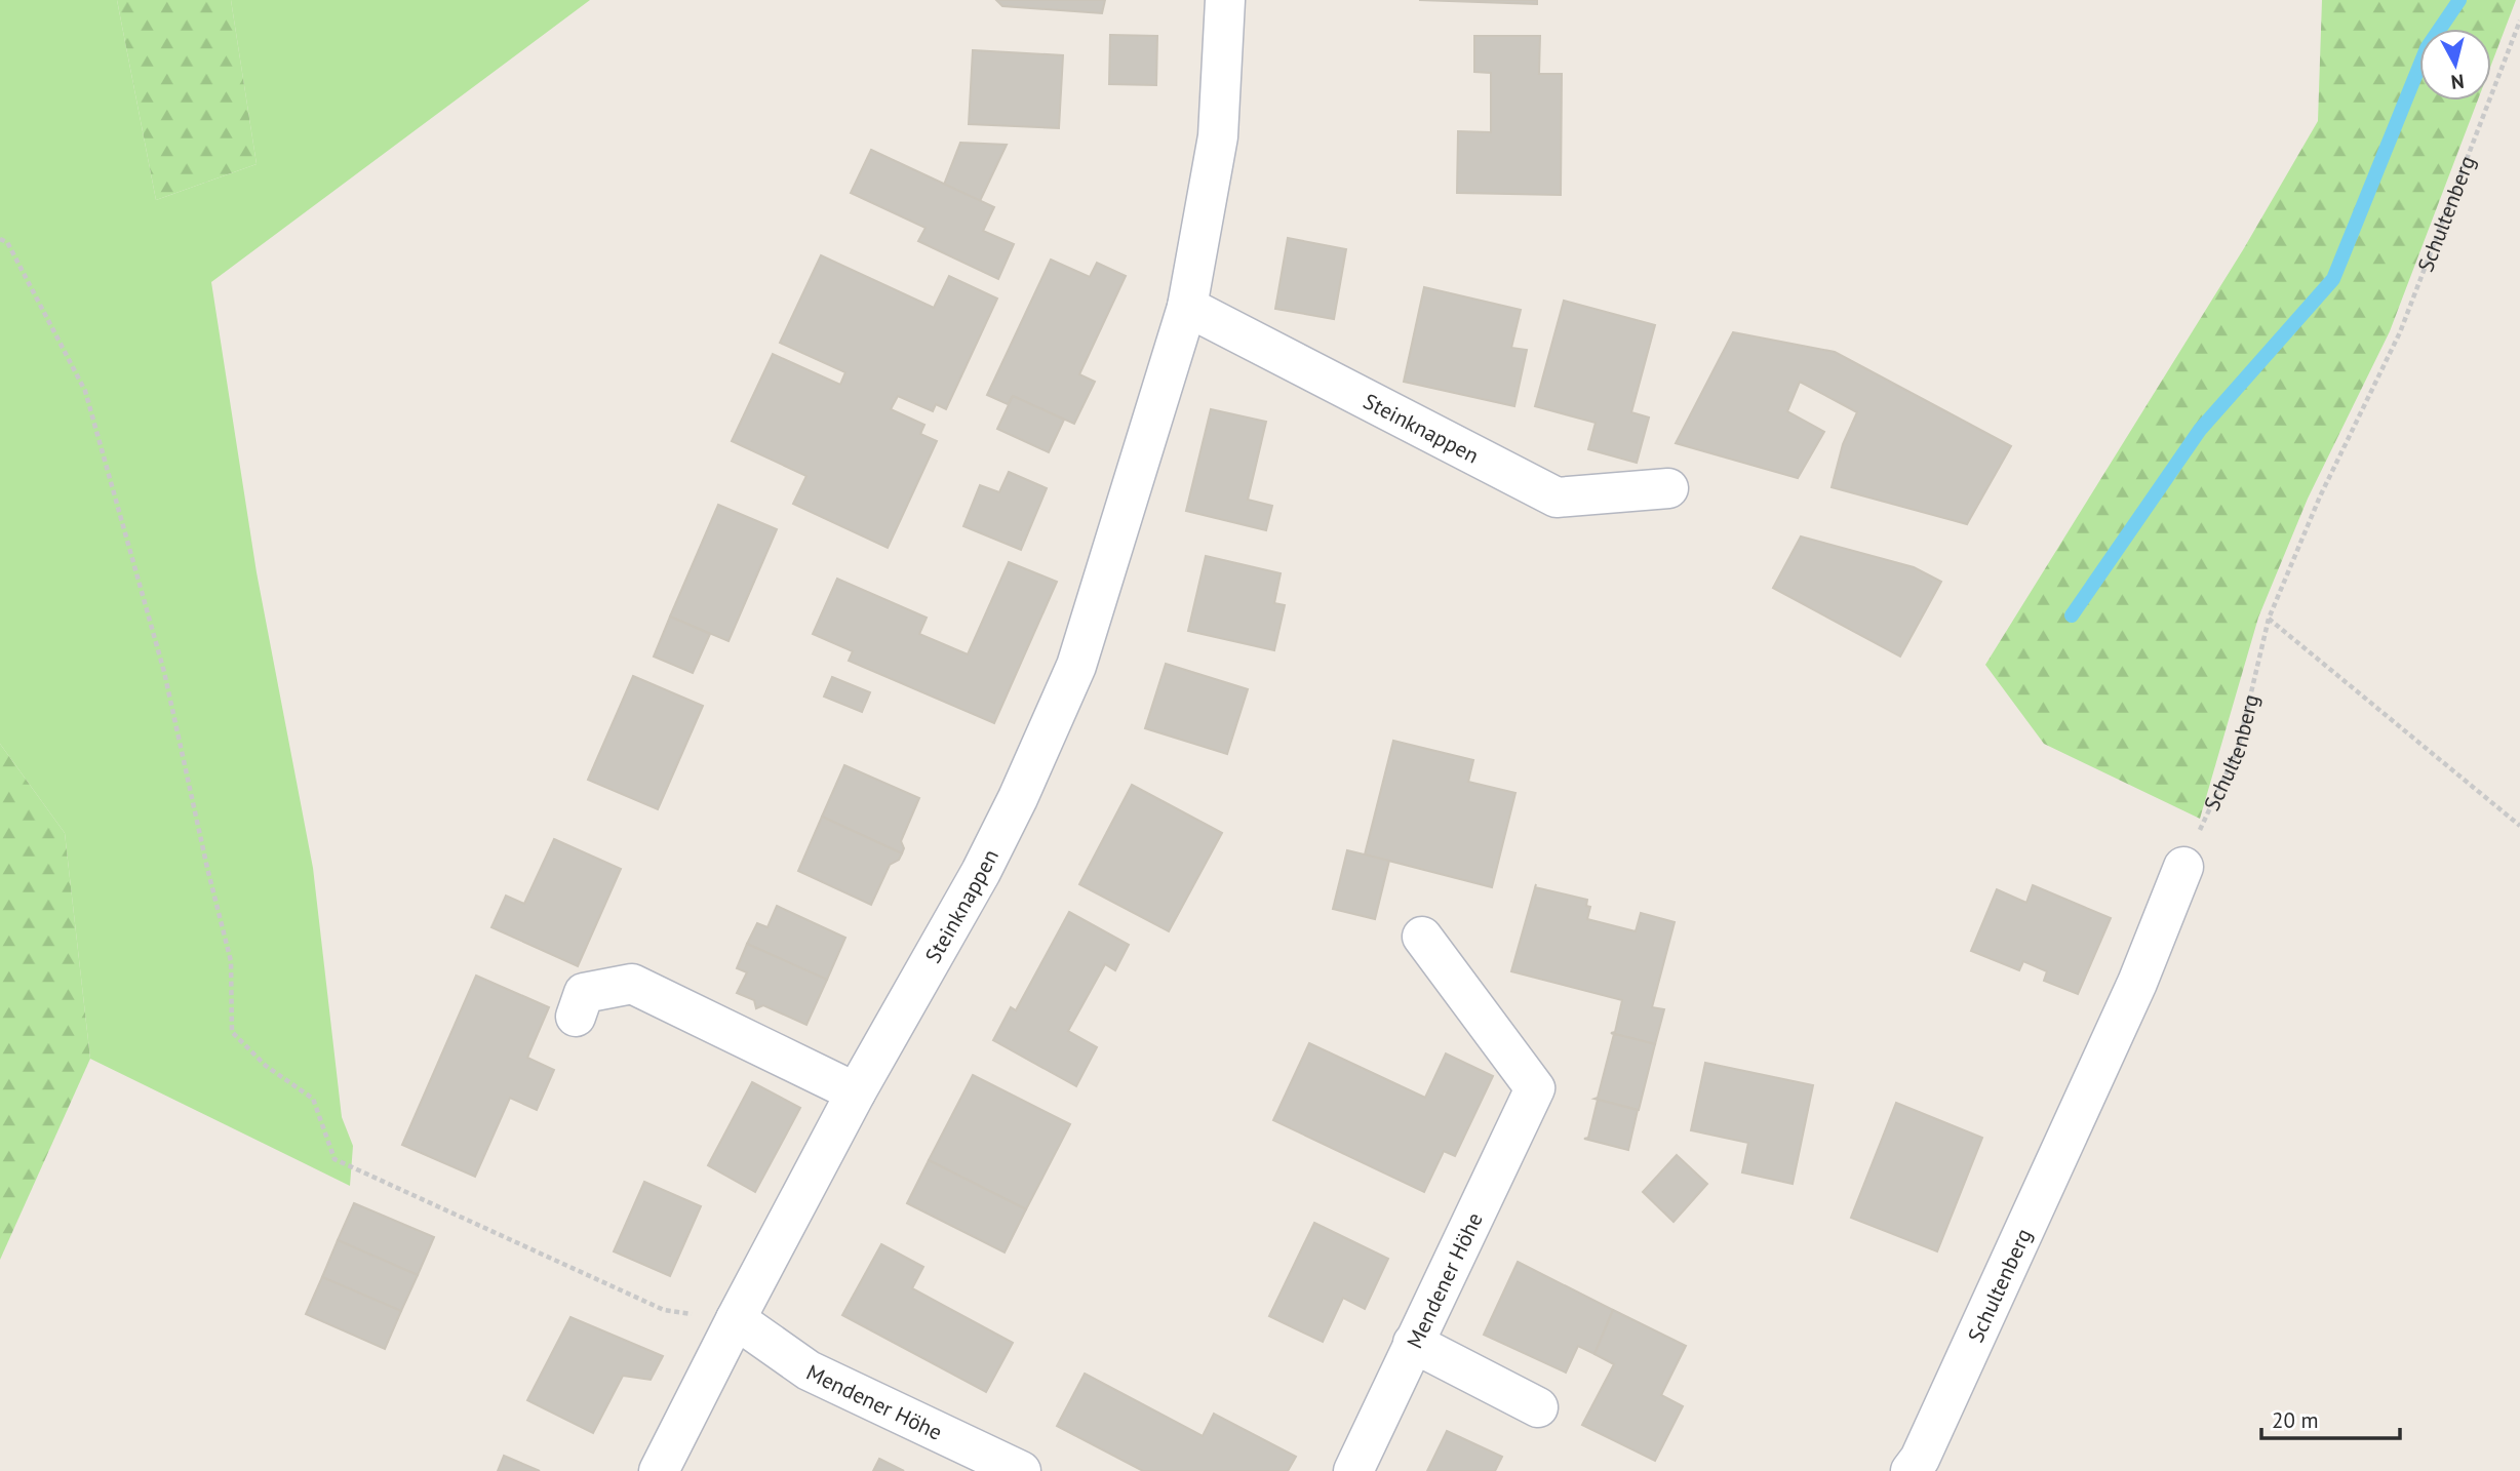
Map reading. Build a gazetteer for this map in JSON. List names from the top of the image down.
{
  "streets": {
    "street": ["Schultenberg", "Steinknappen", "Mendener Höhe"]
  },
  "crossings": [
    ["Steinknappen", "Mendener Höhe"]
  ],
  "scale_bar": "20 m",
  "north": "bottom"
}
